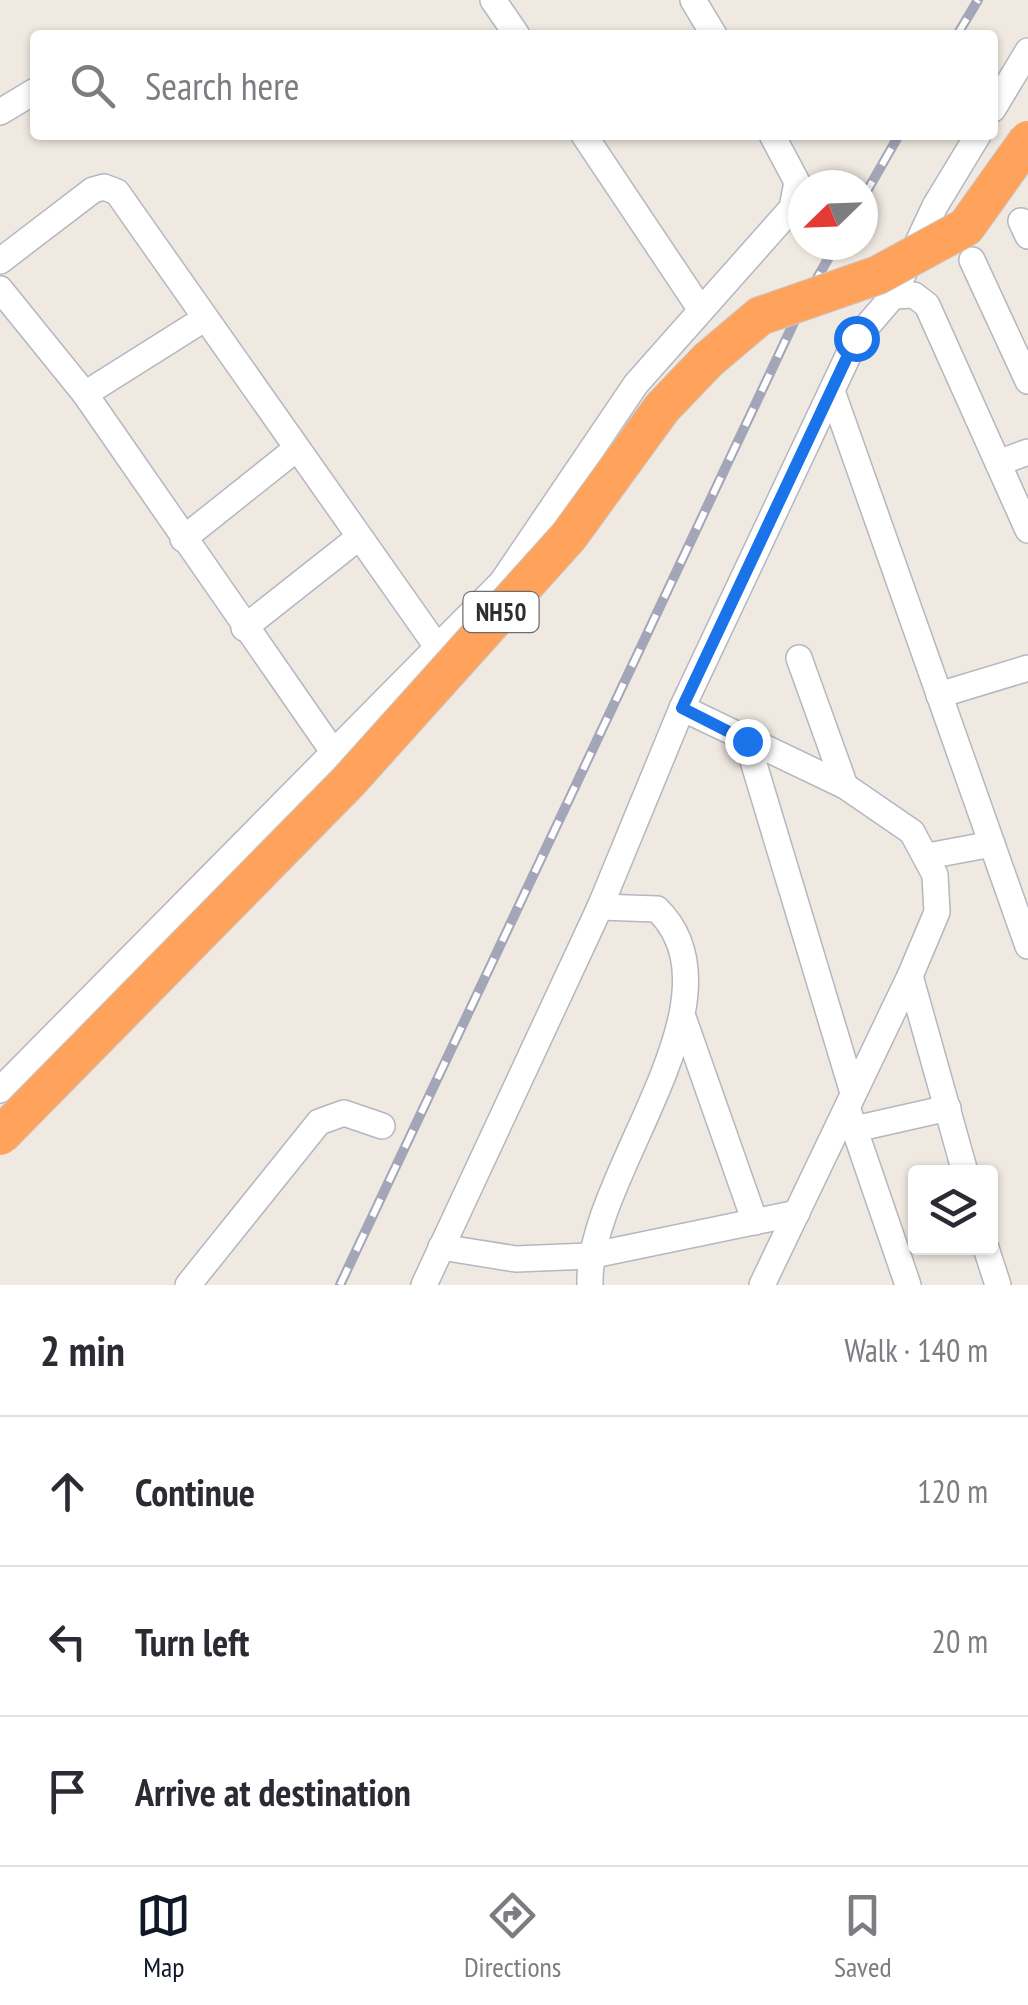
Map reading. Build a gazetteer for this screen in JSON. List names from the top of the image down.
{
  "streets": {
    "highway": ["NH50"]
  },
  "north": "bottom left",
  "page": {
    "search": "Search here",
    "heading": ["2 min", "Walk · 140 m"],
    "list": [
      ["Continue", "120 m"],
      ["Turn left", "20 m"],
      "Arrive at destination"
    ],
    "nav": ["Map", "Directions", "Saved"]
  }
}
